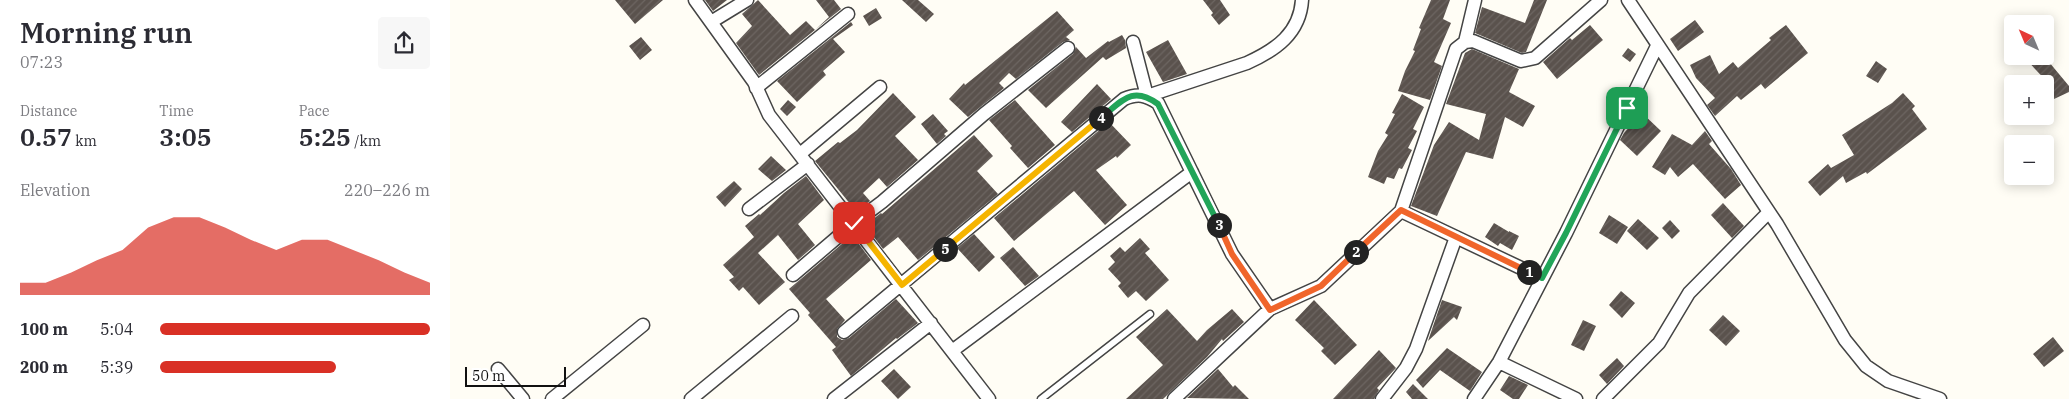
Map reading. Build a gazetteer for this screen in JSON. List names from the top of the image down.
{
  "scale_bar": "50 m",
  "north": "top left",
  "page": {
    "heading": ["Morning run", "07:23"],
    "map_buttons": ["+", "−"],
    "stats": [
      ["Distance", "0.57 km"],
      ["Time", "3:05"],
      ["Pace", "5:25 /km"]
    ],
    "pins": [
      "4",
      "3",
      "5",
      "2",
      "1"
    ],
    "chart": ["Elevation", "220–226 m"],
    "list": [
      {
        "name": "100 m",
        "note": "5:04"
      },
      {
        "name": "200 m",
        "note": "5:39"
      }
    ],
    "scale": "50 m"
  }
}
